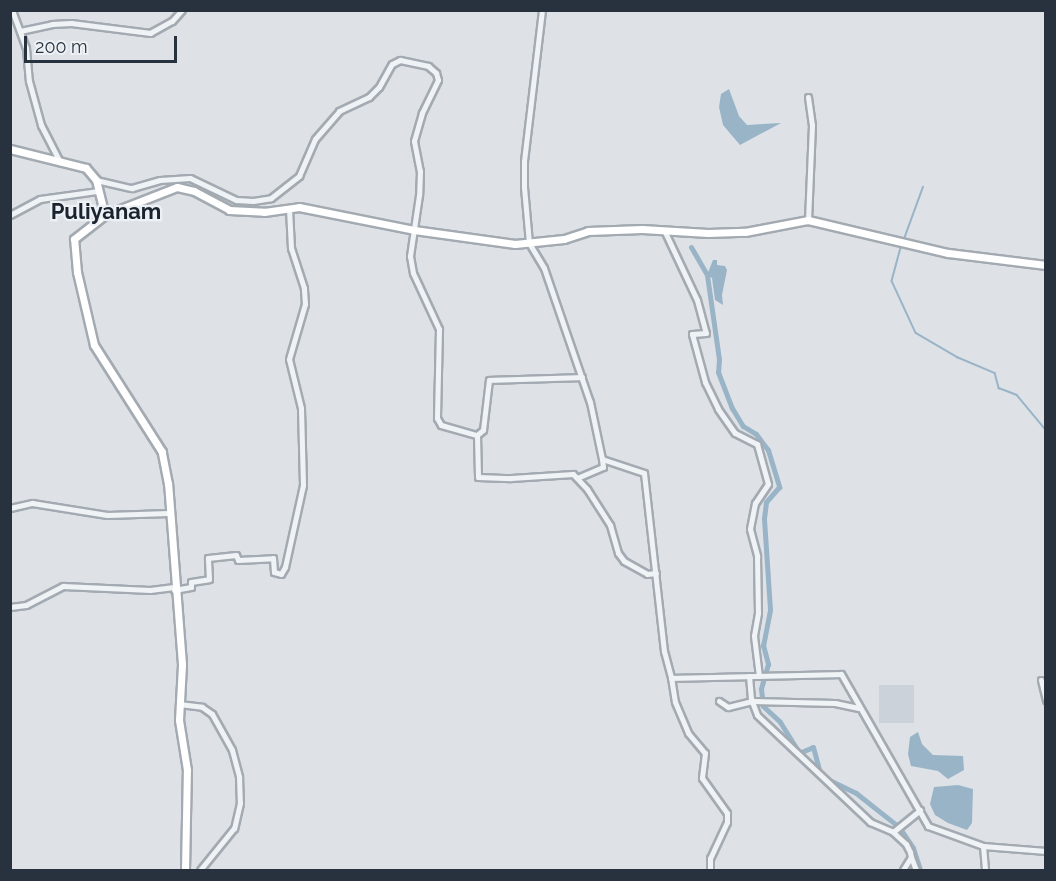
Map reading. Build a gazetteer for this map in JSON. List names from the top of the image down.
{
  "districts": ["Puliyanam"],
  "scale_bar": "200 m"
}
